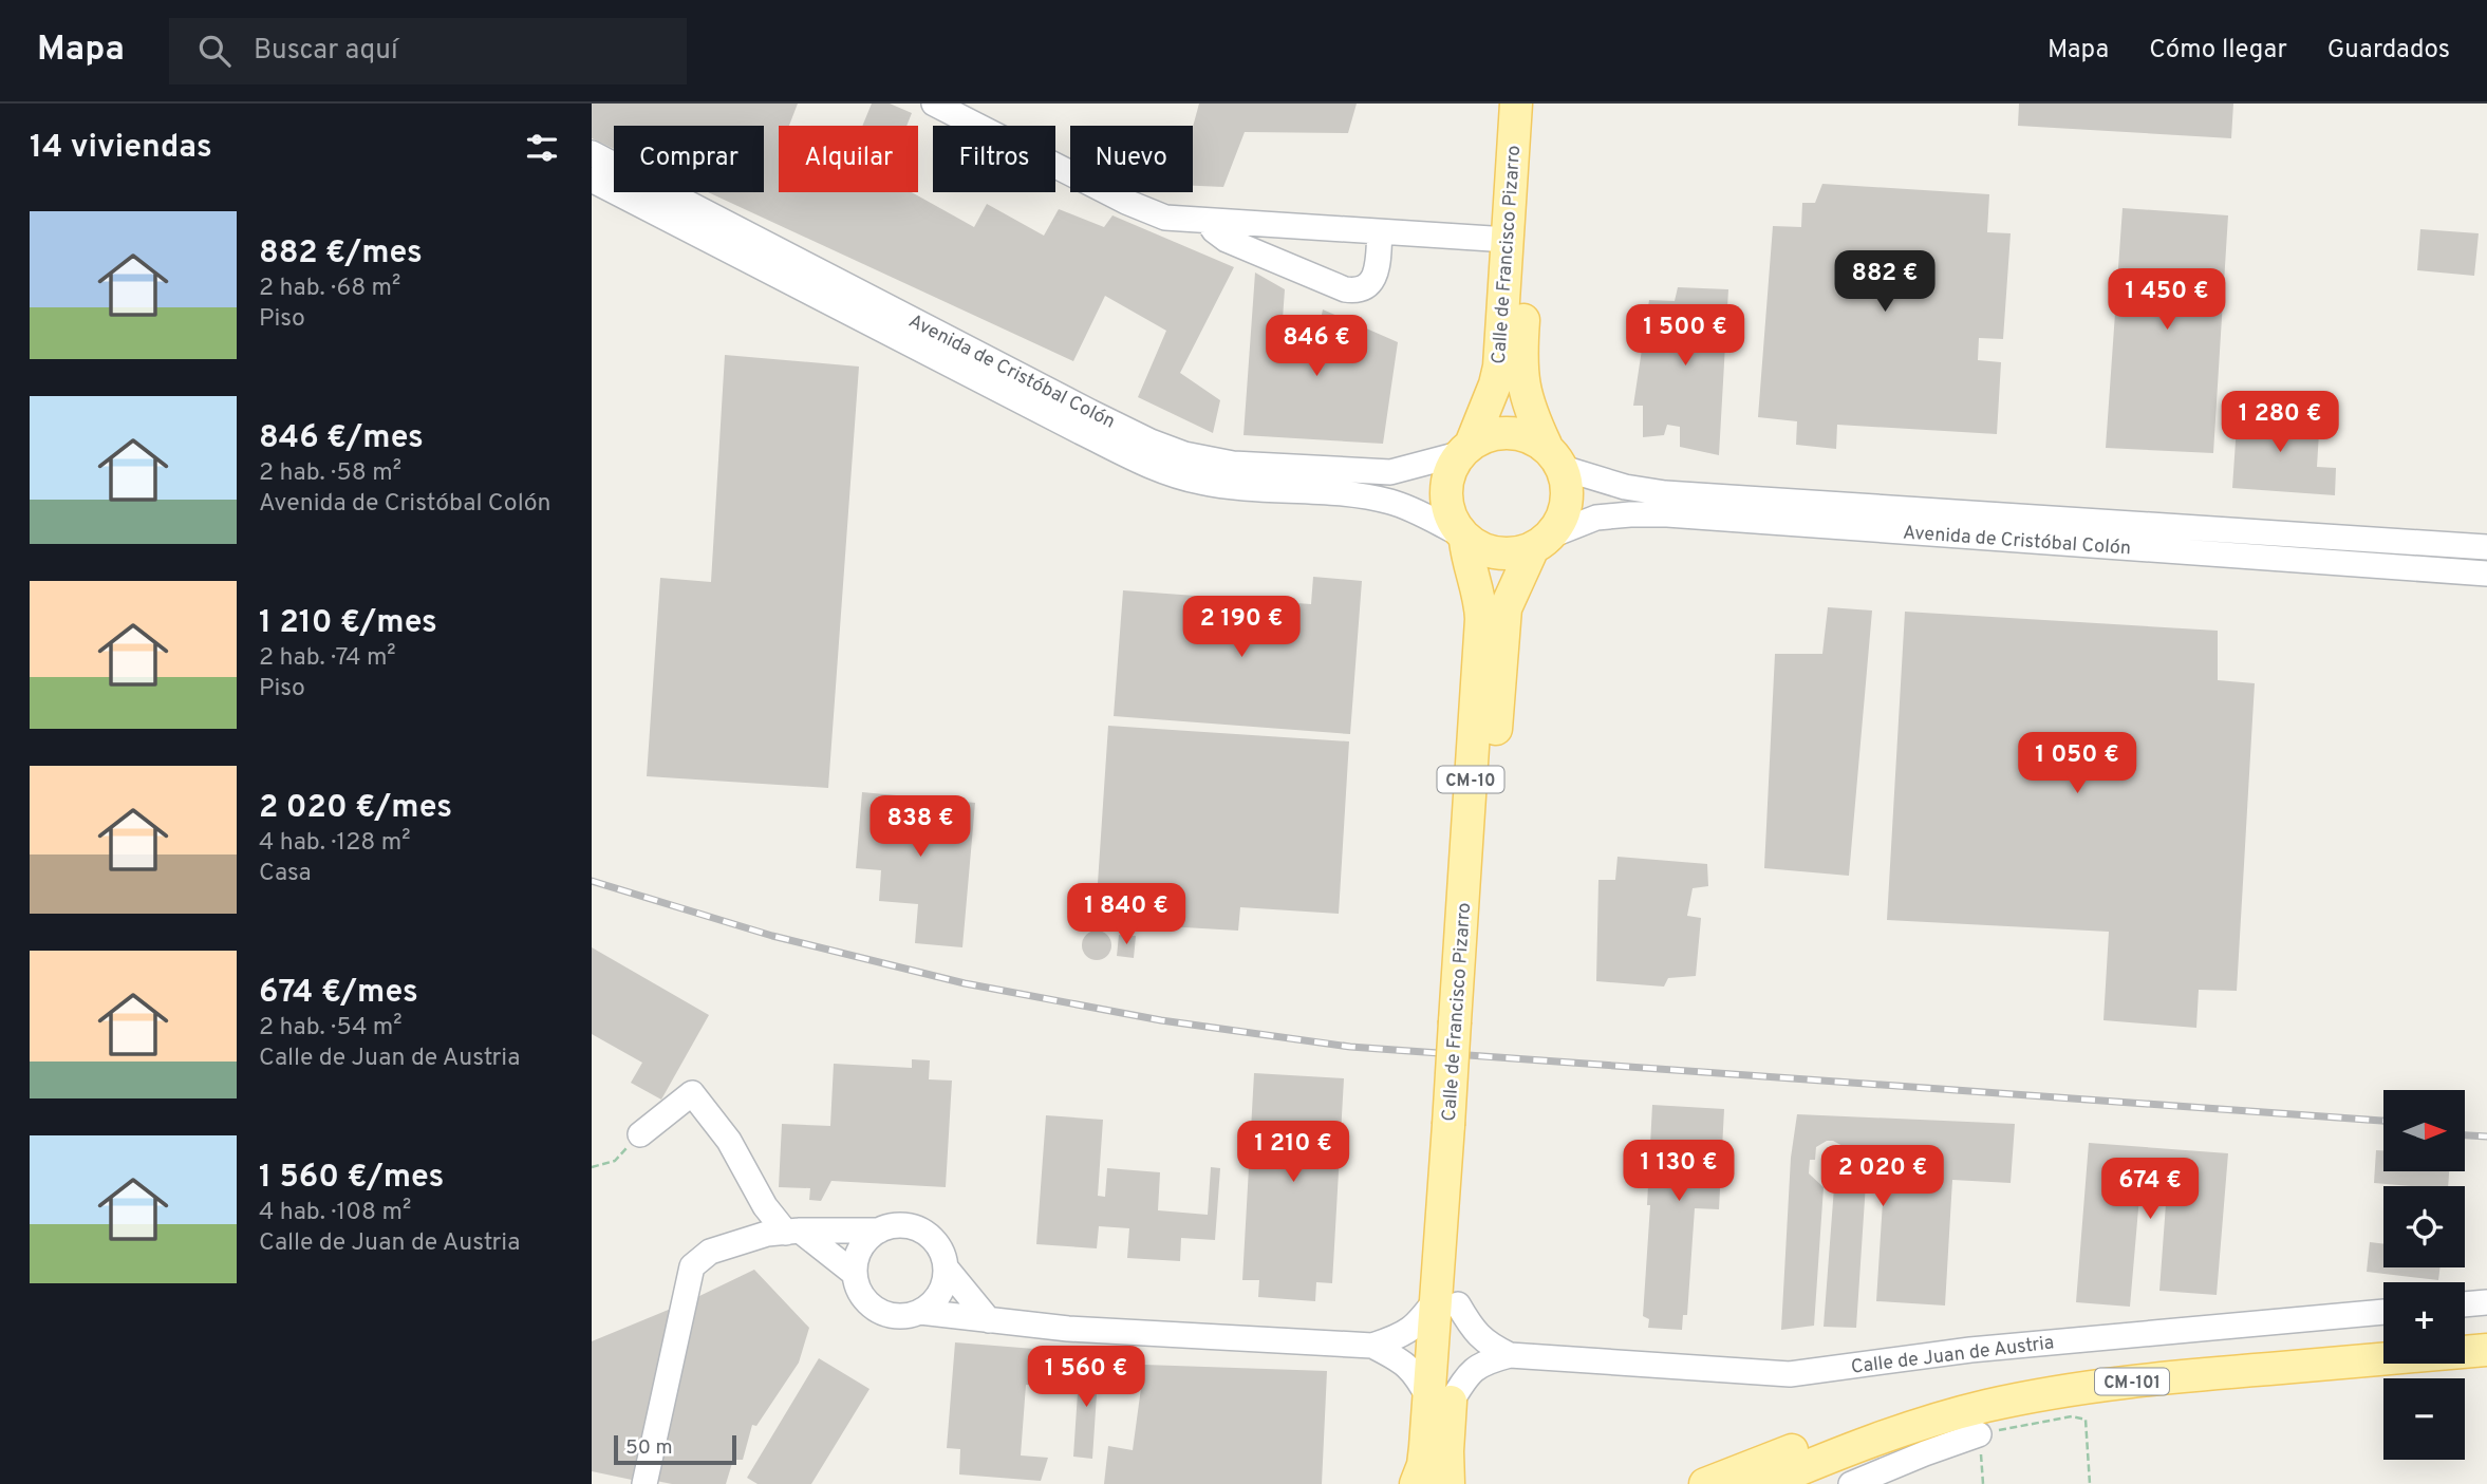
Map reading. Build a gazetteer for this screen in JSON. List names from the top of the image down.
{
  "streets": {
    "main road": ["Calle de Francisco Pizarro", "CM-10", "CM-101"],
    "street": ["Avenida de Cristóbal Colón", "Calle de Juan de Austria"]
  },
  "crossings": [
    ["Calle de Francisco Pizarro", "Avenida de Cristóbal Colón"],
    ["Calle de Francisco Pizarro", "CM-10"],
    ["Avenida de Cristóbal Colón", "CM-10"]
  ],
  "scale_bar": "50 m",
  "north": "right",
  "page": {
    "header": "Mapa",
    "search": "Buscar aquí",
    "nav": ["Mapa", "Cómo llegar", "Guardados"],
    "heading": "14 viviendas",
    "chip": [
      "Comprar",
      "Alquilar",
      "Filtros",
      "Nuevo"
    ],
    "list": [
      {
        "name": "882 €/mes",
        "note": "2 hab. · 68 m² · Piso"
      },
      {
        "name": "846 €/mes",
        "note": "2 hab. · 58 m² · Avenida de Cristóbal Colón"
      },
      {
        "name": "1 210 €/mes",
        "note": "2 hab. · 74 m² · Piso"
      },
      {
        "name": "2 020 €/mes",
        "note": "4 hab. · 128 m² · Casa"
      },
      {
        "name": "674 €/mes",
        "note": "2 hab. · 54 m² · Calle de Juan de Austria"
      },
      {
        "name": "1 560 €/mes",
        "note": "4 hab. · 108 m² · Calle de Juan de Austria"
      }
    ],
    "price": [
      "882 €",
      "1 450 €",
      "1 500 €",
      "846 €",
      "1 280 €",
      "2 190 €",
      "1 050 €",
      "838 €",
      "1 840 €",
      "1 210 €",
      "1 130 €",
      "2 020 €",
      "674 €",
      "1 560 €"
    ],
    "map_buttons": ["+", "−"],
    "scale": "50 m"
  }
}
